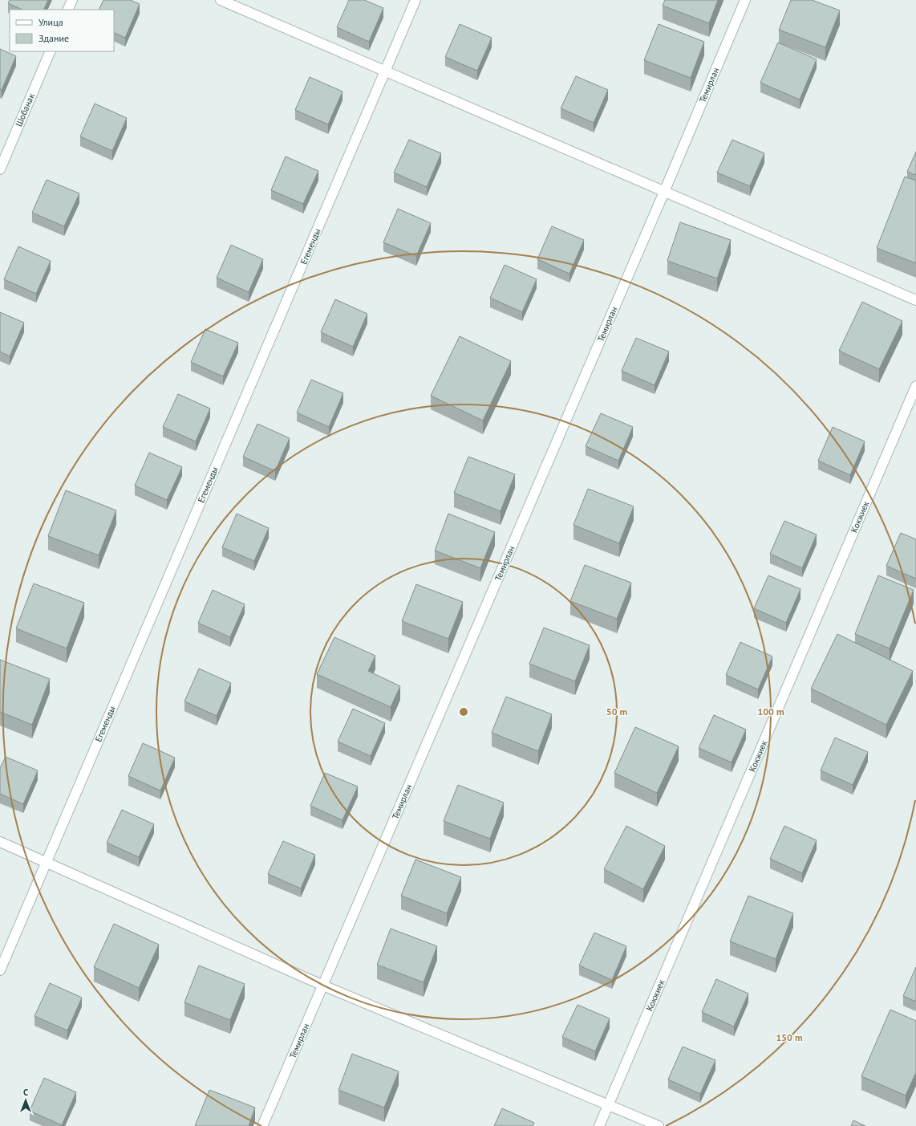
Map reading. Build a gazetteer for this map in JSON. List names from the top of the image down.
{
  "streets": {
    "street": [
      "Темирлан",
      "Шобанак",
      "Егеменды",
      "Кокжиек"
    ]
  },
  "legend": ["Улица", "Здание"],
  "north": "top",
  "rings": ["50 m", "100 m", "150 m"]
}
